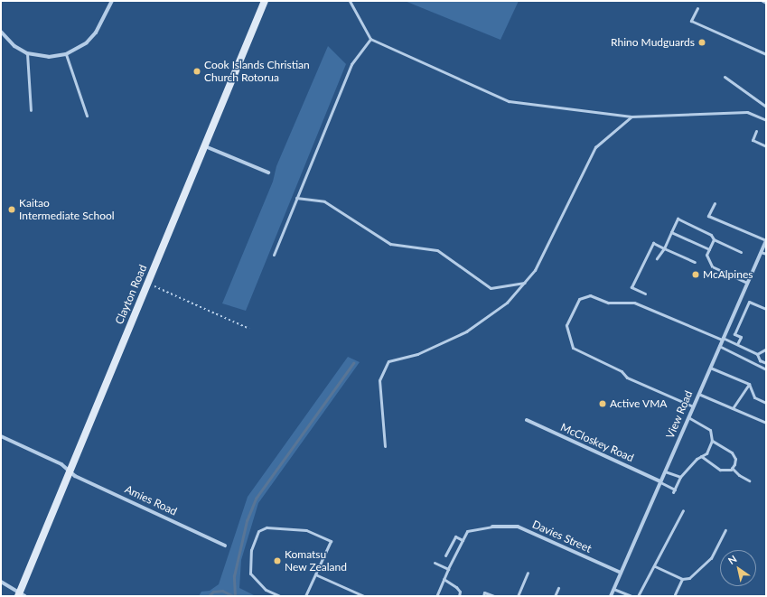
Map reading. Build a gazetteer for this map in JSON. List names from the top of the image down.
{
  "streets": {
    "main road": ["Clayton Road"],
    "street": [
      "View Road",
      "McCloskey Road",
      "Amies Road",
      "Davies Street"
    ]
  },
  "crossings": [
    ["Clayton Road", "Amies Road"],
    ["View Road", "McCloskey Road"],
    ["View Road", "Davies Street"]
  ],
  "places": [
    "Rhino Mudguards",
    "Cook Islands Christian Church Rotorua",
    "Kaitao Intermediate School",
    "McAlpines",
    "Active VMA",
    "Komatsu New Zealand"
  ],
  "north": "top left"
}
